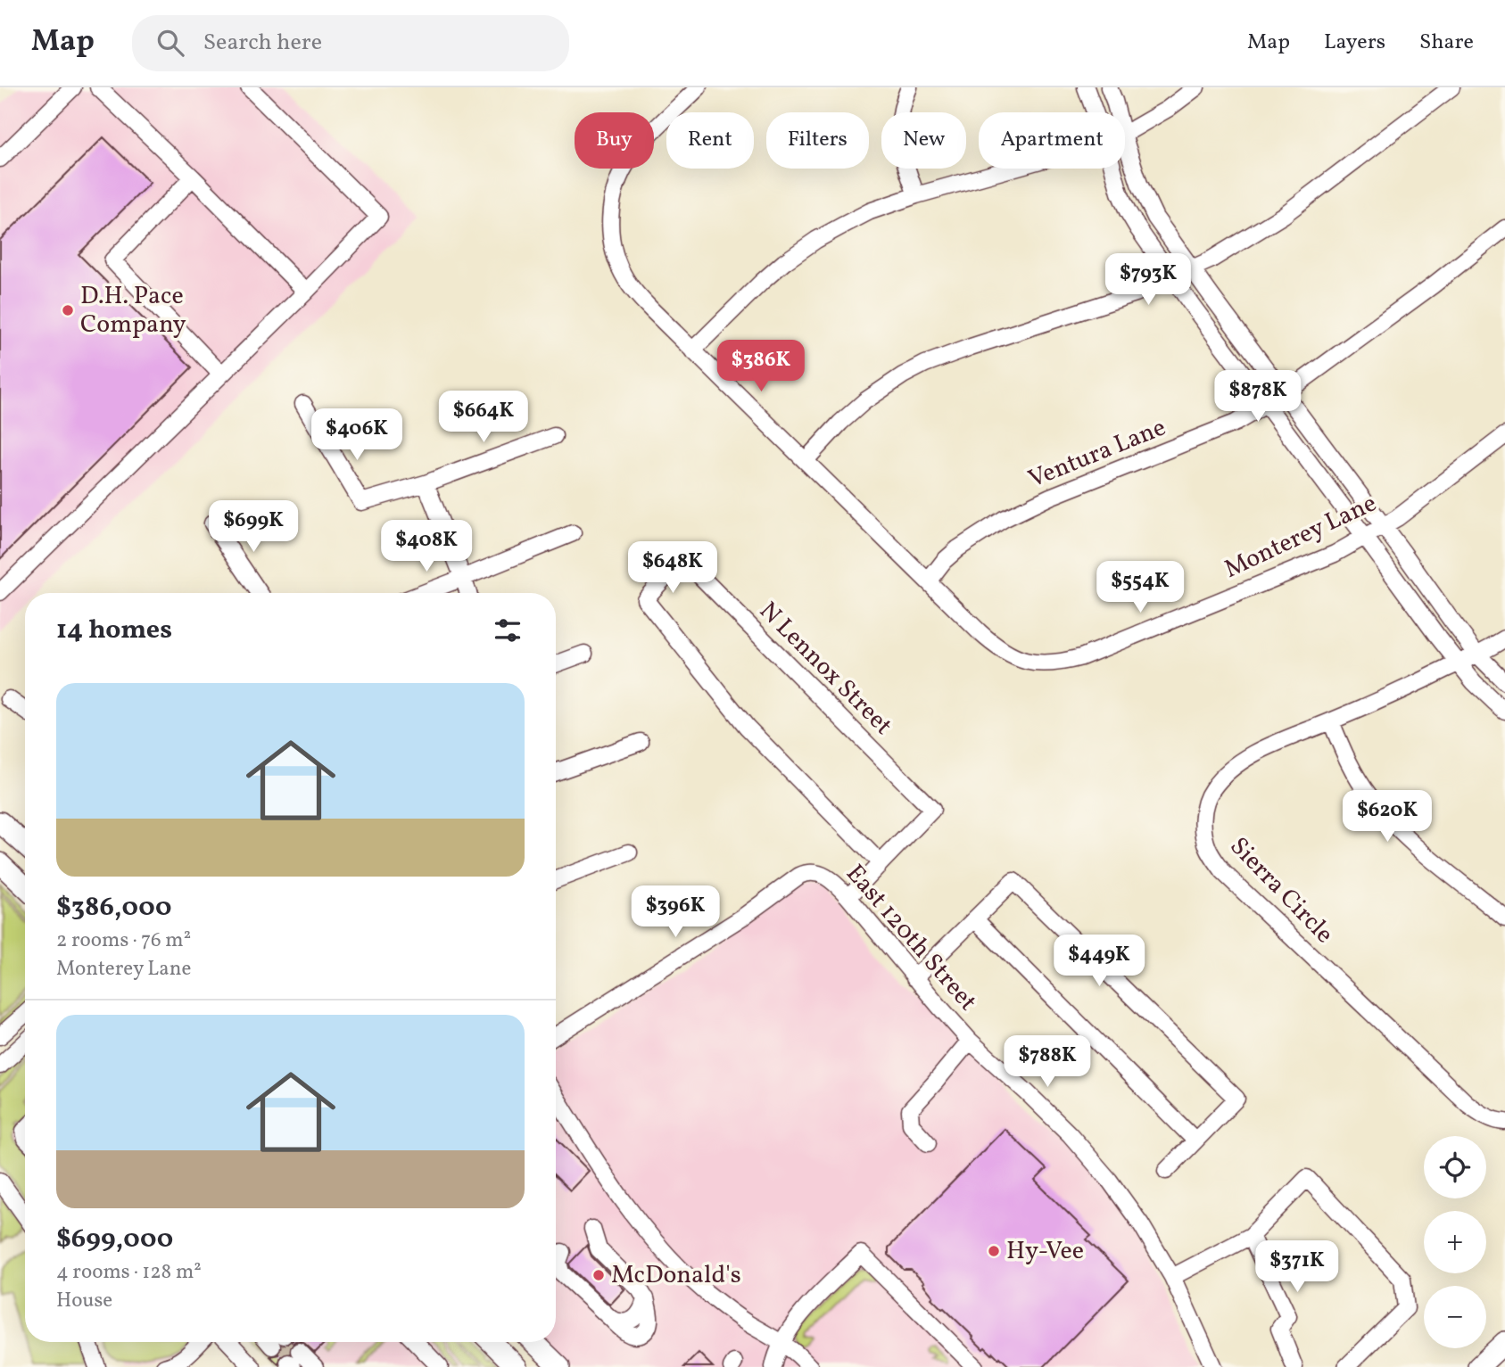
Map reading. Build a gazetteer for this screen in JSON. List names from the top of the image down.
{
  "streets": {
    "street": [
      "Ventura Lane",
      "Monterey Lane",
      "N Lennox Street",
      "Sierra Circle",
      "East 120th Street"
    ]
  },
  "crossings": [
    ["Ventura Lane", "Monterey Lane"],
    ["N Lennox Street", "East 120th Street"]
  ],
  "places": ["D.H. Pace Company", "Hy-Vee", "McDonald's"],
  "page": {
    "header": "Map",
    "search": "Search here",
    "nav": ["Map", "Layers", "Share"],
    "chip": [
      "Buy",
      "Rent",
      "Filters",
      "New",
      "Apartment"
    ],
    "price": [
      "$793K",
      "$386K",
      "$878K",
      "$664K",
      "$406K",
      "$699K",
      "$408K",
      "$648K",
      "$554K",
      "$620K",
      "$396K",
      "$449K",
      "$788K",
      "$371K"
    ],
    "heading": "14 homes",
    "list": [
      {
        "name": "$386,000",
        "note": "2 rooms · 76 m² · Monterey Lane"
      },
      {
        "name": "$699,000",
        "note": "4 rooms · 128 m² · House"
      }
    ],
    "map_buttons": ["+", "−"]
  }
}
